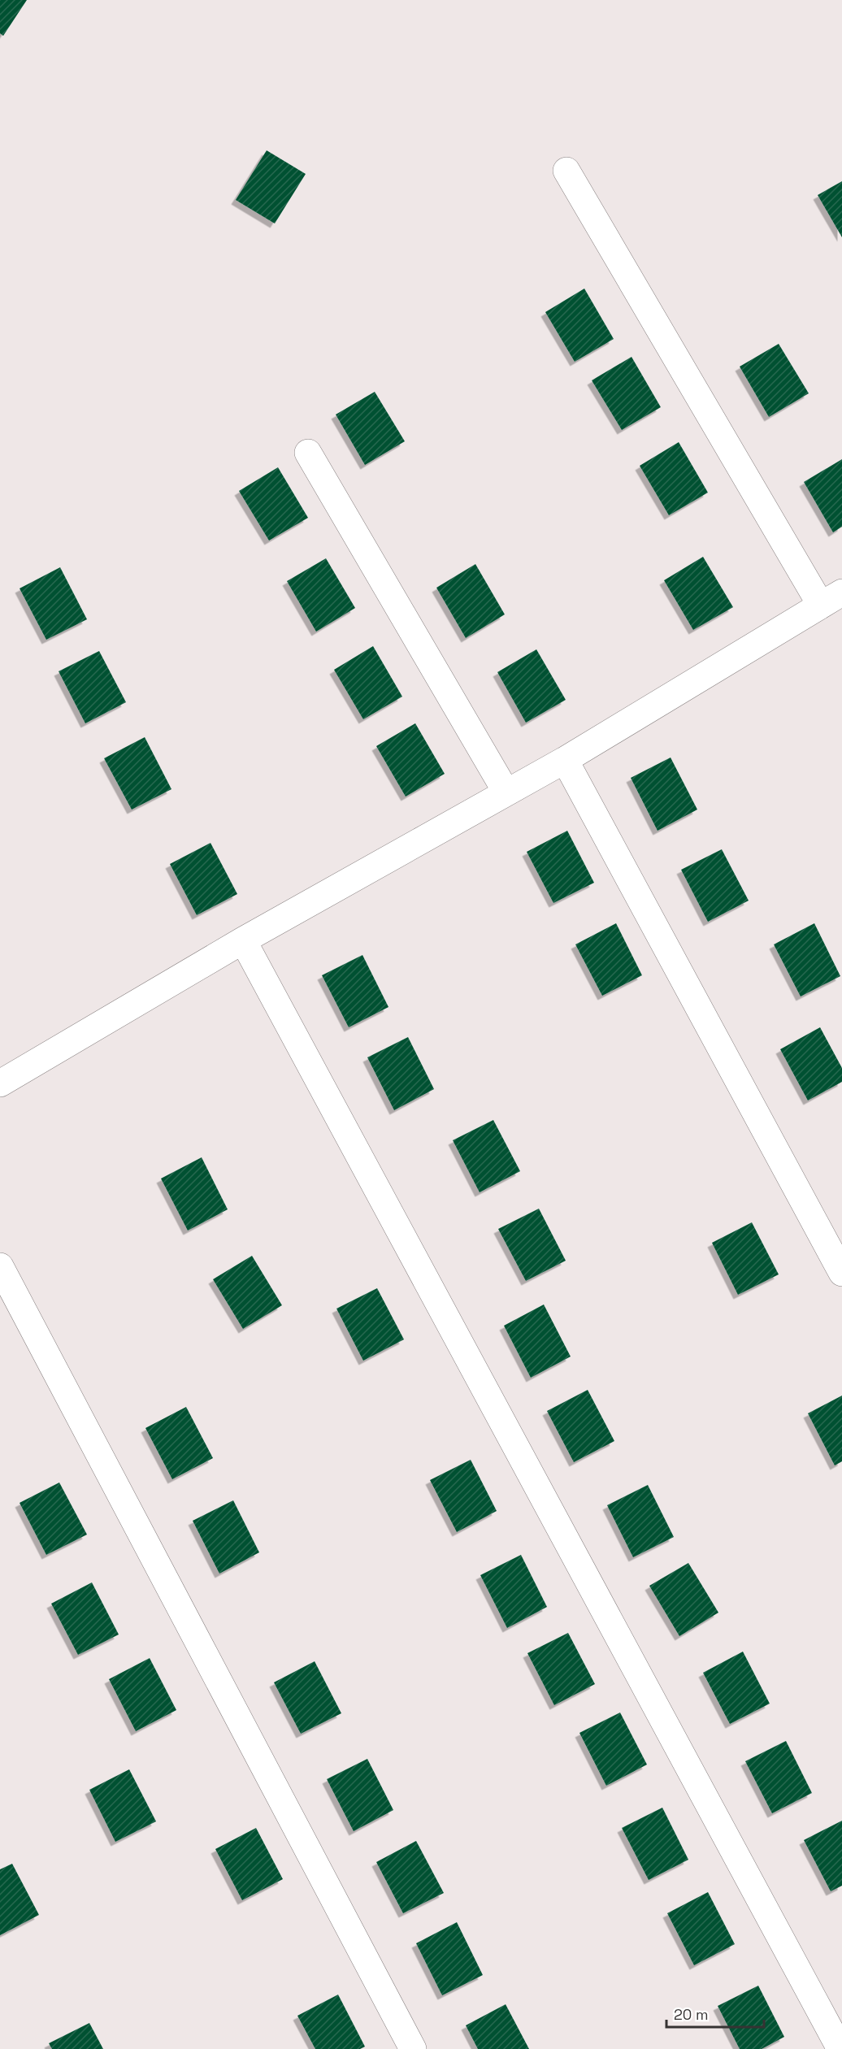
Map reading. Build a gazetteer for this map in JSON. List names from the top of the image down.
{
  "scale_bar": "20 m"
}
